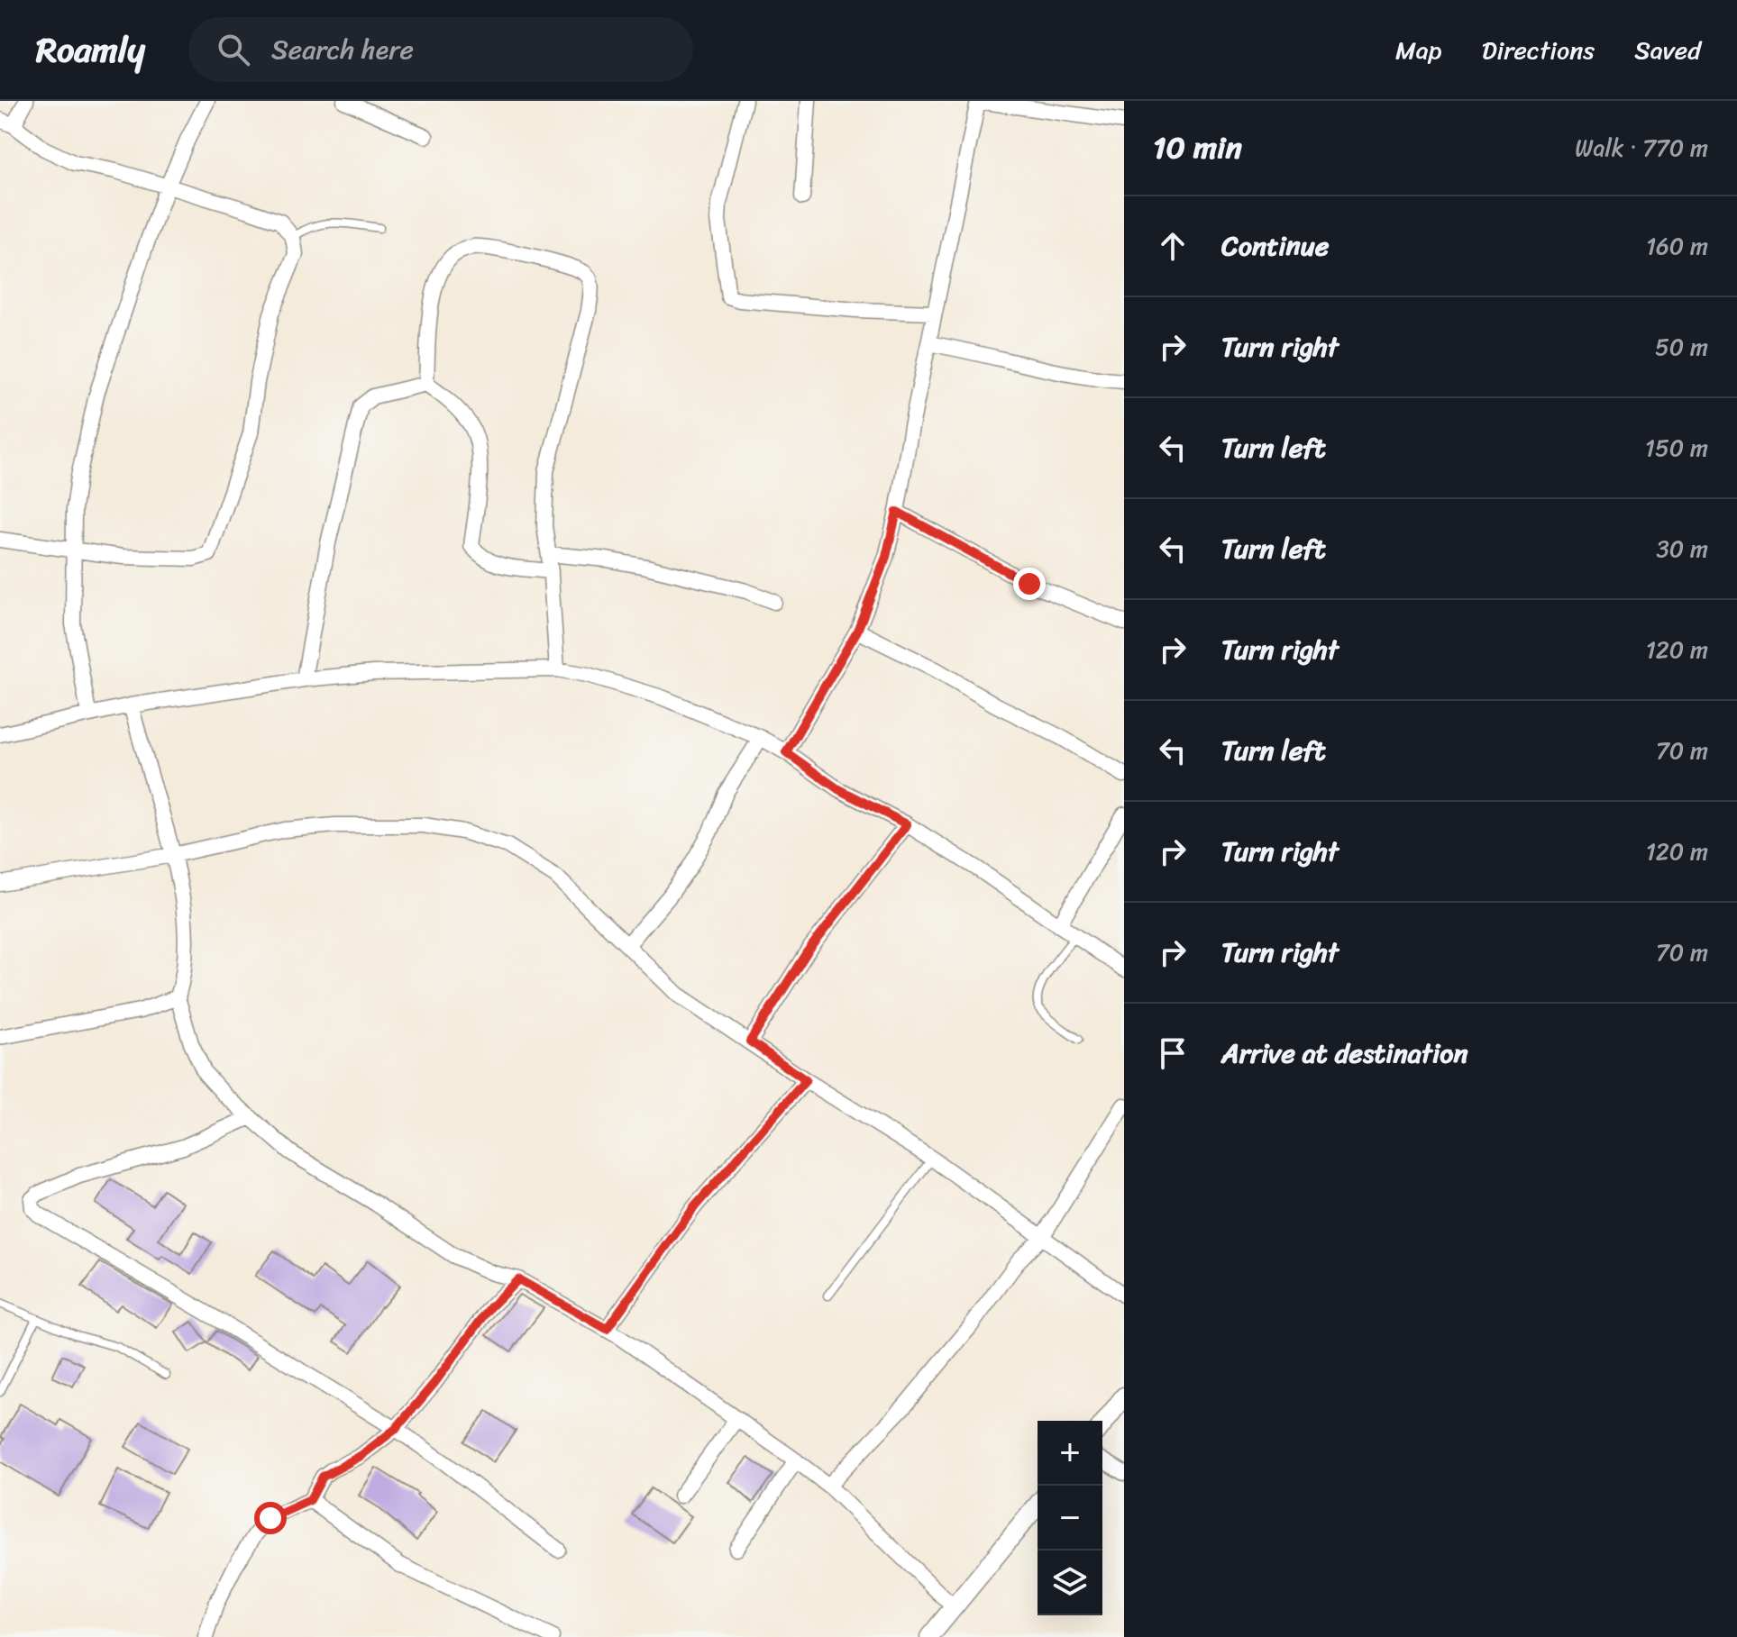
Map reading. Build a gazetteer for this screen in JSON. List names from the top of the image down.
{
  "page": {
    "header": "Roamly",
    "search": "Search here",
    "nav": ["Map", "Directions", "Saved"],
    "heading": ["10 min", "Walk · 770 m"],
    "list": [
      ["Continue", "160 m"],
      ["Turn right", "50 m"],
      ["Turn left", "150 m"],
      ["Turn left", "30 m"],
      ["Turn right", "120 m"],
      ["Turn left", "70 m"],
      ["Turn right", "120 m"],
      ["Turn right", "70 m"],
      "Arrive at destination"
    ],
    "map_buttons": ["+", "−"]
  }
}
